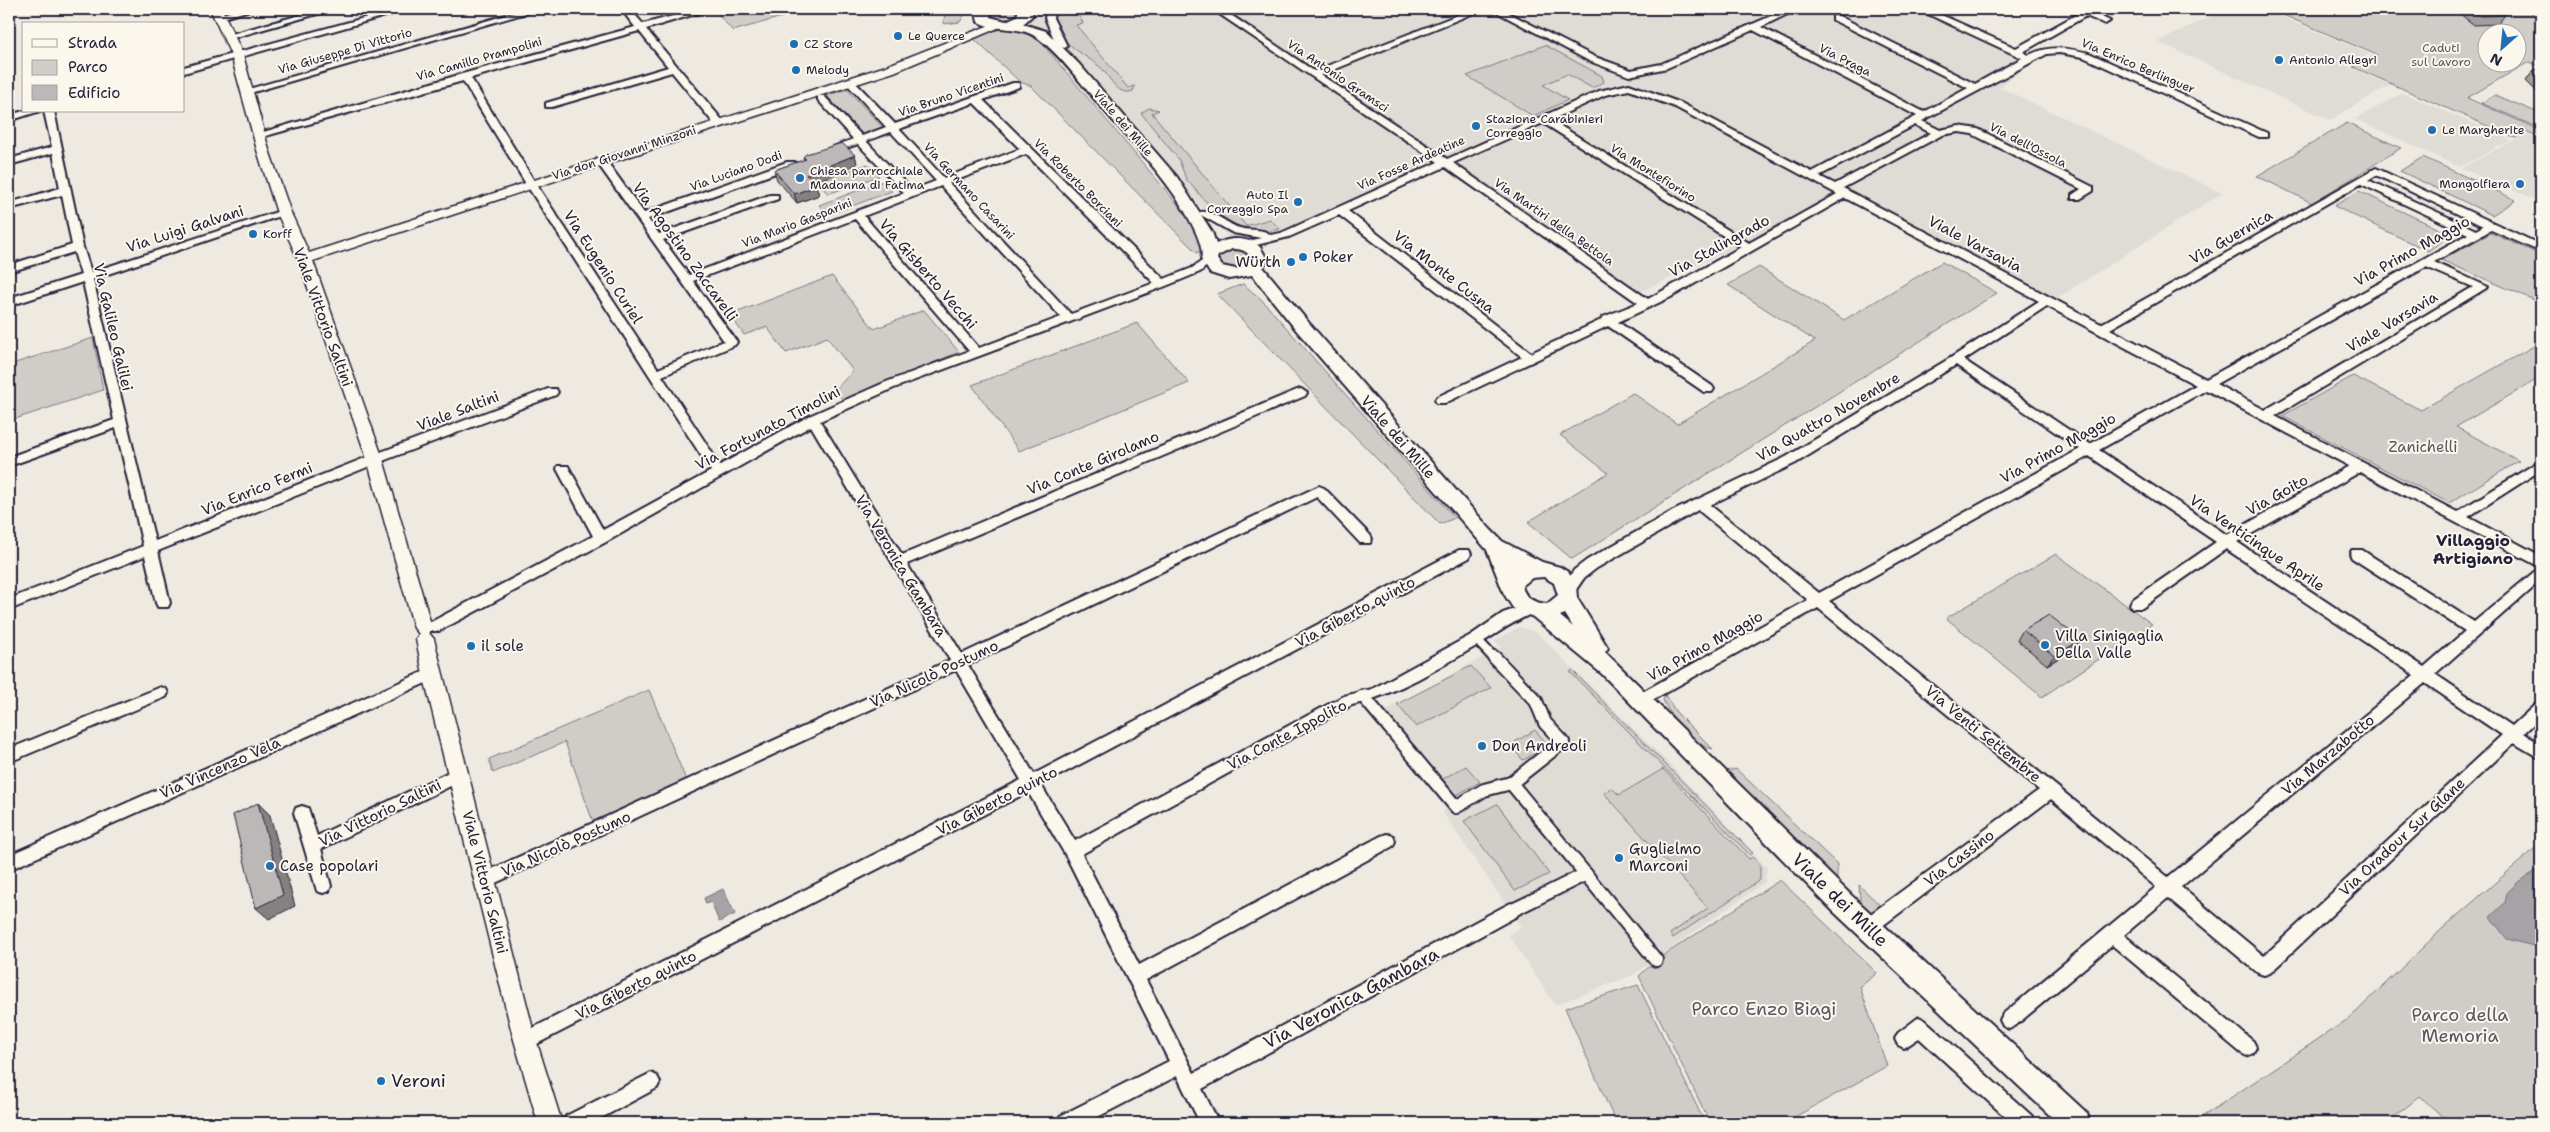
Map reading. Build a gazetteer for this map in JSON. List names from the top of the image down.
{
  "streets": {
    "main road": ["Viale dei Mille"],
    "street": [
      "Via Giuseppe Di Vittorio",
      "Via Camillo Prampolini",
      "Via Praga",
      "Via Enrico Berlinguer",
      "Via Antonio Gramsci",
      "Via Bruno Vicentini",
      "Via dell'Ossola",
      "Via don Giovanni Minzoni",
      "Via Fosse Ardeatine",
      "Via Luciano Dodi",
      "Via Montefiorino",
      "Via Roberto Borciani",
      "Via Germano Casarini",
      "Via Martiri della Bettola",
      "Via Mario Gasparini",
      "Via Luigi Galvani",
      "Via Guernica",
      "Viale Varsavia",
      "Via Stalingrado",
      "Via Primo Maggio",
      "Via Agostino Zaccarelli",
      "Via Eugenio Curiel",
      "Via Monte Cusna",
      "Via Gisberto Vecchi",
      "Viale Vittorio Saltini",
      "Via Galileo Galilei",
      "Viale Saltini",
      "Via Quattro Novembre",
      "Via Fortunato Timolini",
      "Via Conte Girolamo",
      "Via Enrico Fermi",
      "Via Goito",
      "Via Venticinque Aprile",
      "Via Veronica Gambara",
      "Via Giberto quinto",
      "Via Nicolò Postumo",
      "Via Venti Settembre",
      "Via Conte Ippolito",
      "Via Marzabotto",
      "Via Vincenzo Vela",
      "Via Vittorio Saltini",
      "Via Oradour Sur Glane",
      "Via Cassino"
    ]
  },
  "crossings": [
    ["Via Giuseppe Di Vittorio", "Viale Vittorio Saltini"],
    ["Via Camillo Prampolini", "Via Eugenio Curiel"],
    ["Via Camillo Prampolini", "Viale Vittorio Saltini"],
    ["Via Praga", "Via Enrico Berlinguer"],
    ["Via Enrico Berlinguer", "Viale Varsavia"],
    ["Via Antonio Gramsci", "Via Fosse Ardeatine"],
    ["Via Antonio Gramsci", "Via Martiri della Bettola"],
    ["Via Bruno Vicentini", "Via Roberto Borciani"],
    ["Via Bruno Vicentini", "Via Germano Casarini"],
    ["Viale dei Mille", "Via don Giovanni Minzoni"],
    ["Viale dei Mille", "Via Fosse Ardeatine"],
    ["Viale dei Mille", "Via Primo Maggio"],
    ["Viale dei Mille", "Via Quattro Novembre"],
    ["Viale dei Mille", "Via Fortunato Timolini"],
    ["Viale dei Mille", "Via Conte Ippolito"],
    ["Viale dei Mille", "Via Cassino"],
    ["Via don Giovanni Minzoni", "Via Germano Casarini"],
    ["Via don Giovanni Minzoni", "Via Agostino Zaccarelli"],
    ["Via don Giovanni Minzoni", "Via Eugenio Curiel"],
    ["Via don Giovanni Minzoni", "Viale Vittorio Saltini"],
    ["Via Fosse Ardeatine", "Via Montefiorino"],
    ["Via Fosse Ardeatine", "Via Martiri della Bettola"],
    ["Via Fosse Ardeatine", "Viale Varsavia"],
    ["Via Fosse Ardeatine", "Via Monte Cusna"],
    ["Via Luciano Dodi", "Via Agostino Zaccarelli"],
    ["Via Montefiorino", "Via Stalingrado"],
    ["Via Roberto Borciani", "Via Mario Gasparini"],
    ["Via Roberto Borciani", "Via Fortunato Timolini"],
    ["Via Germano Casarini", "Via Mario Gasparini"],
    ["Via Germano Casarini", "Via Fortunato Timolini"],
    ["Via Martiri della Bettola", "Via Stalingrado"],
    ["Via Mario Gasparini", "Via Agostino Zaccarelli"],
    ["Via Mario Gasparini", "Via Gisberto Vecchi"],
    ["Via Luigi Galvani", "Viale Vittorio Saltini"],
    ["Via Luigi Galvani", "Via Galileo Galilei"],
    ["Via Guernica", "Viale Varsavia"],
    ["Via Guernica", "Via Primo Maggio"],
    ["Viale Varsavia", "Via Stalingrado"],
    ["Viale Varsavia", "Via Primo Maggio"],
    ["Viale Varsavia", "Via Quattro Novembre"],
    ["Viale Varsavia", "Via Goito"],
    ["Via Stalingrado", "Via Monte Cusna"],
    ["Via Primo Maggio", "Via Venticinque Aprile"],
    ["Via Primo Maggio", "Via Venti Settembre"],
    ["Via Agostino Zaccarelli", "Via Eugenio Curiel"],
    ["Via Eugenio Curiel", "Via Fortunato Timolini"],
    ["Via Gisberto Vecchi", "Via Fortunato Timolini"],
    ["Viale Vittorio Saltini", "Viale Saltini"],
    ["Viale Vittorio Saltini", "Via Fortunato Timolini"],
    ["Viale Vittorio Saltini", "Via Enrico Fermi"],
    ["Viale Vittorio Saltini", "Via Giberto quinto"],
    ["Viale Vittorio Saltini", "Via Nicolò Postumo"],
    ["Viale Vittorio Saltini", "Via Vincenzo Vela"],
    ["Viale Vittorio Saltini", "Via Vittorio Saltini"],
    ["Via Galileo Galilei", "Via Enrico Fermi"],
    ["Viale Saltini", "Via Enrico Fermi"],
    ["Via Quattro Novembre", "Via Venticinque Aprile"],
    ["Via Quattro Novembre", "Via Venti Settembre"],
    ["Via Quattro Novembre", "Via Conte Ippolito"],
    ["Via Fortunato Timolini", "Via Veronica Gambara"],
    ["Via Conte Girolamo", "Via Veronica Gambara"],
    ["Via Goito", "Via Venticinque Aprile"],
    ["Via Venticinque Aprile", "Via Marzabotto"],
    ["Via Venticinque Aprile", "Via Oradour Sur Glane"],
    ["Via Veronica Gambara", "Via Giberto quinto"],
    ["Via Veronica Gambara", "Via Nicolò Postumo"],
    ["Via Veronica Gambara", "Via Conte Ippolito"],
    ["Via Venti Settembre", "Via Marzabotto"],
    ["Via Venti Settembre", "Via Oradour Sur Glane"],
    ["Via Venti Settembre", "Via Cassino"]
  ],
  "districts": ["Villaggio Artigiano"],
  "parks": [
    "Caduti sul Lavoro",
    "Zanichelli",
    "Parco Enzo Biagi",
    "Parco della Memoria"
  ],
  "places": [
    "Le Querce",
    "CZ Store",
    "Antonio Allegri",
    "Melody",
    "Stazione Carabinieri Correggio",
    "Le Margherite",
    "Chiesa parrocchiale Madonna di Fatima",
    "Mongolfiera",
    "Auto Il Correggio Spa",
    "Korff",
    "Poker",
    "Würth",
    "Villa Sinigaglia Della Valle",
    "il sole",
    "Don Andreoli",
    "Guglielmo Marconi",
    "Case popolari",
    "Veroni"
  ],
  "legend": ["Strada", "Parco", "Edificio"],
  "north": "bottom left"
}
